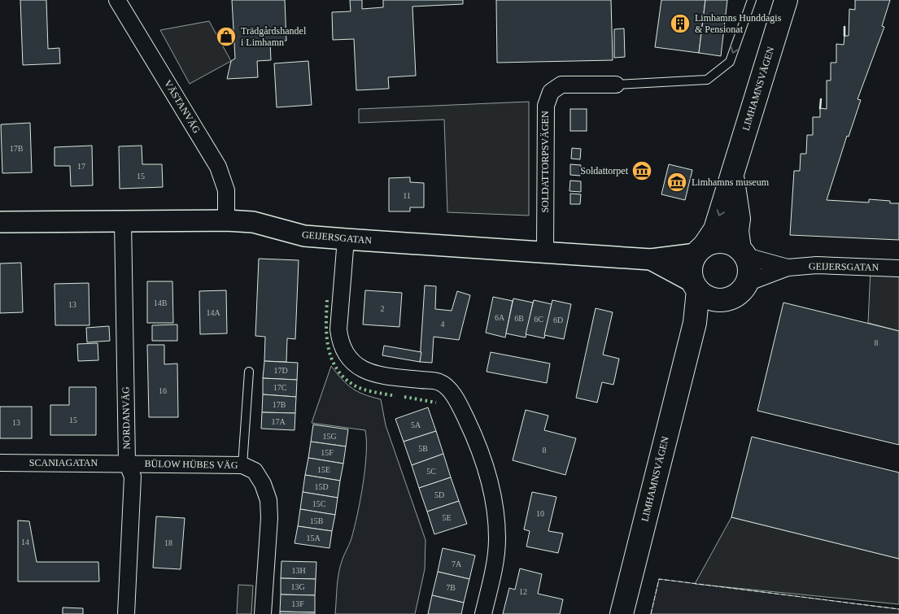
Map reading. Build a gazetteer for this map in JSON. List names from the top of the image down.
{
  "streets": {
    "main road": ["LIMHAMNSVÄGEN"],
    "street": [
      "VÄSTANVÄG",
      "SOLDATTORPSVÄGEN",
      "GEIJERSGATAN",
      "NORDANVÄG",
      "SCANIAGATAN",
      "BÜLOW HÜBES VÄG"
    ]
  },
  "crossings": [
    ["LIMHAMNSVÄGEN", "GEIJERSGATAN"],
    ["VÄSTANVÄG", "GEIJERSGATAN"],
    ["SOLDATTORPSVÄGEN", "GEIJERSGATAN"],
    ["GEIJERSGATAN", "NORDANVÄG"],
    ["NORDANVÄG", "SCANIAGATAN"],
    ["NORDANVÄG", "BÜLOW HÜBES VÄG"],
    ["SCANIAGATAN", "BÜLOW HÜBES VÄG"]
  ],
  "places": {
    "building": ["Limhamns Hunddagis & Pensionat"],
    "shop": ["Trädgårdshandel i Limhamn"],
    "museum": ["Soldattorpet", "Limhamns museum"]
  },
  "house_numbers": [
    "17B",
    "17",
    "15",
    "11",
    "14B",
    "13",
    "2",
    "14A",
    "6A",
    "6B",
    "6C",
    "6D",
    "4",
    "8",
    "17D",
    "17C",
    "16",
    "17B",
    "15",
    "17A",
    "13",
    "5A",
    "15G",
    "5B",
    "8",
    "15F",
    "15E",
    "5C",
    "15D",
    "5D",
    "15C",
    "10",
    "5E",
    "15B",
    "15A",
    "14",
    "18",
    "7A",
    "13H",
    "13G",
    "7B",
    "12",
    "13F"
  ]
}
